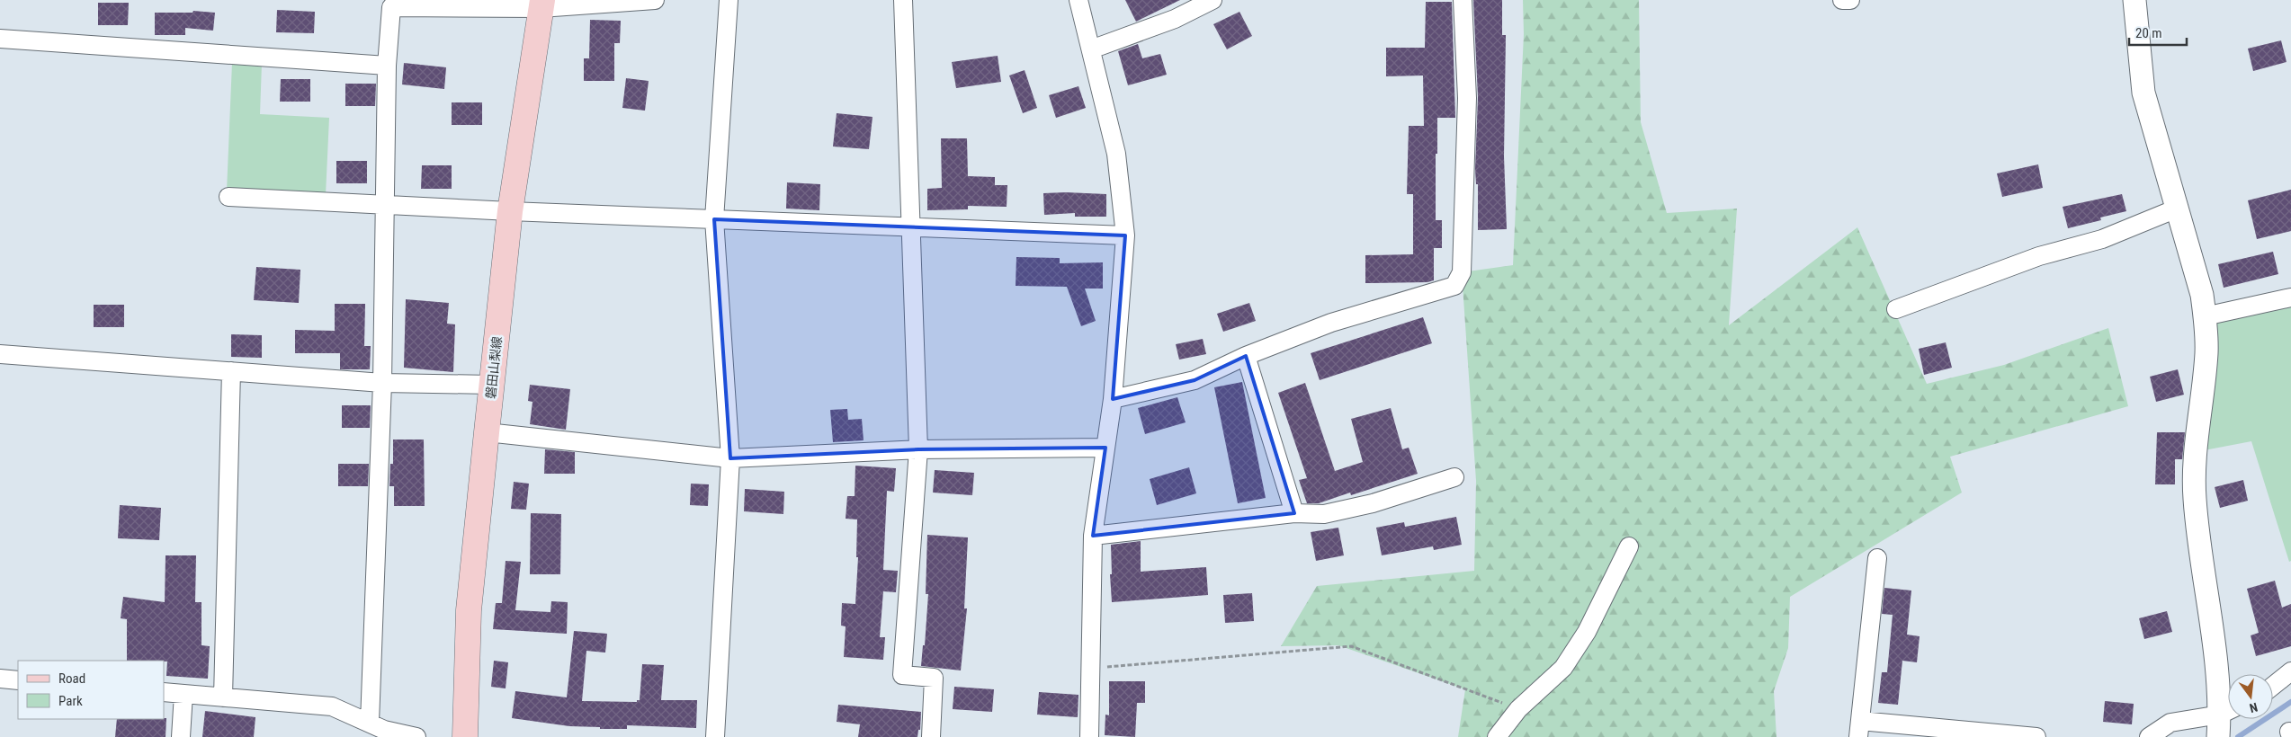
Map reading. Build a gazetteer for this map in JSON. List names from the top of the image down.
{
  "streets": {
    "main road": ["磐田山梨線"]
  },
  "legend": ["Road", "Park"],
  "scale_bar": "20 m",
  "north": "bottom"
}
